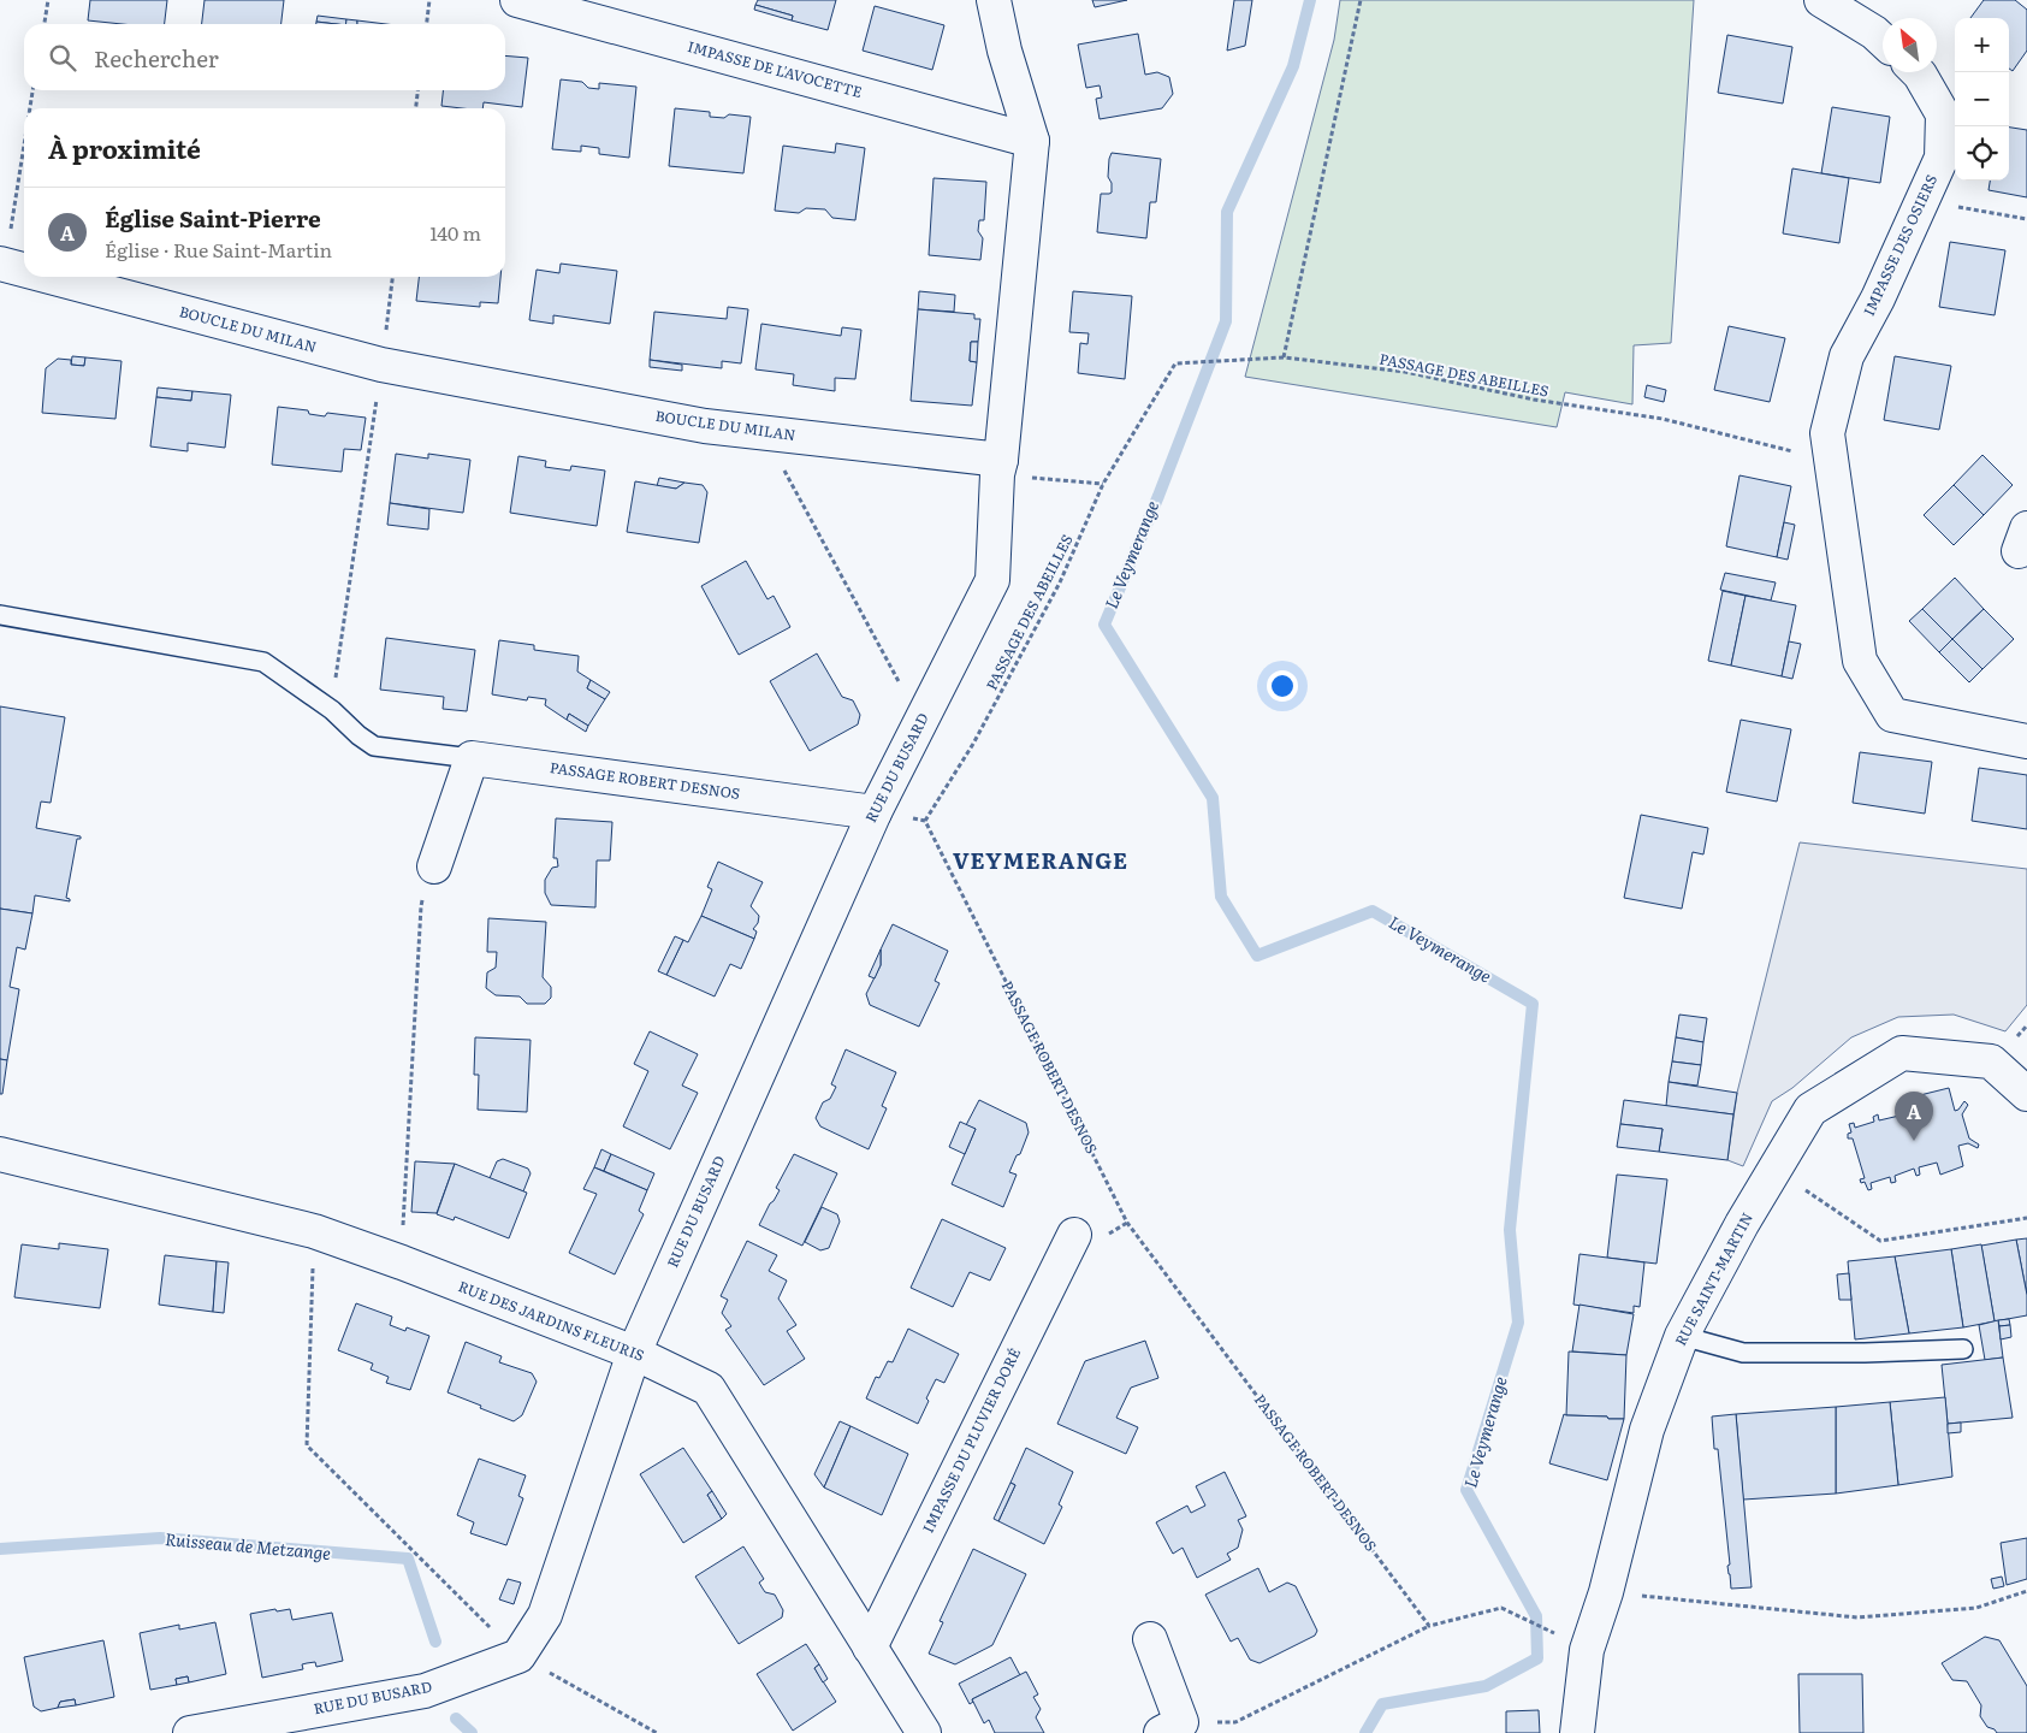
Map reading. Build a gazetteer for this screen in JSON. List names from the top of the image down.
{
  "streets": {
    "street": [
      "IMPASSE DE L'AVOCETTE",
      "IMPASSE DES OSIERS",
      "BOUCLE DU MILAN",
      "RUE DU BUSARD",
      "PASSAGE ROBERT DESNOS",
      "RUE SAINT-MARTIN",
      "RUE DES JARDINS FLEURIS",
      "IMPASSE DU PLUVIER DORÉ"
    ],
    "path": ["PASSAGE DES ABEILLES"]
  },
  "crossings": [
    ["IMPASSE DES OSIERS", "PASSAGE DES ABEILLES"],
    ["BOUCLE DU MILAN", "RUE DU BUSARD"],
    ["PASSAGE DES ABEILLES", "PASSAGE ROBERT DESNOS"],
    ["RUE DU BUSARD", "PASSAGE ROBERT DESNOS"],
    ["RUE DU BUSARD", "RUE DES JARDINS FLEURIS"],
    ["RUE DES JARDINS FLEURIS", "IMPASSE DU PLUVIER DORÉ"]
  ],
  "districts": ["VEYMERANGE"],
  "water": ["Le Veymerange", "Ruisseau de Metzange"],
  "north": "top left",
  "page": {
    "map_buttons": ["+", "−"],
    "search": "Rechercher",
    "heading": "À proximité",
    "list": [
      {
        "mark": "A",
        "name": "Église Saint-Pierre",
        "note": "Église · Rue Saint-Martin",
        "value": "140 m"
      }
    ],
    "pins": "A"
  }
}
